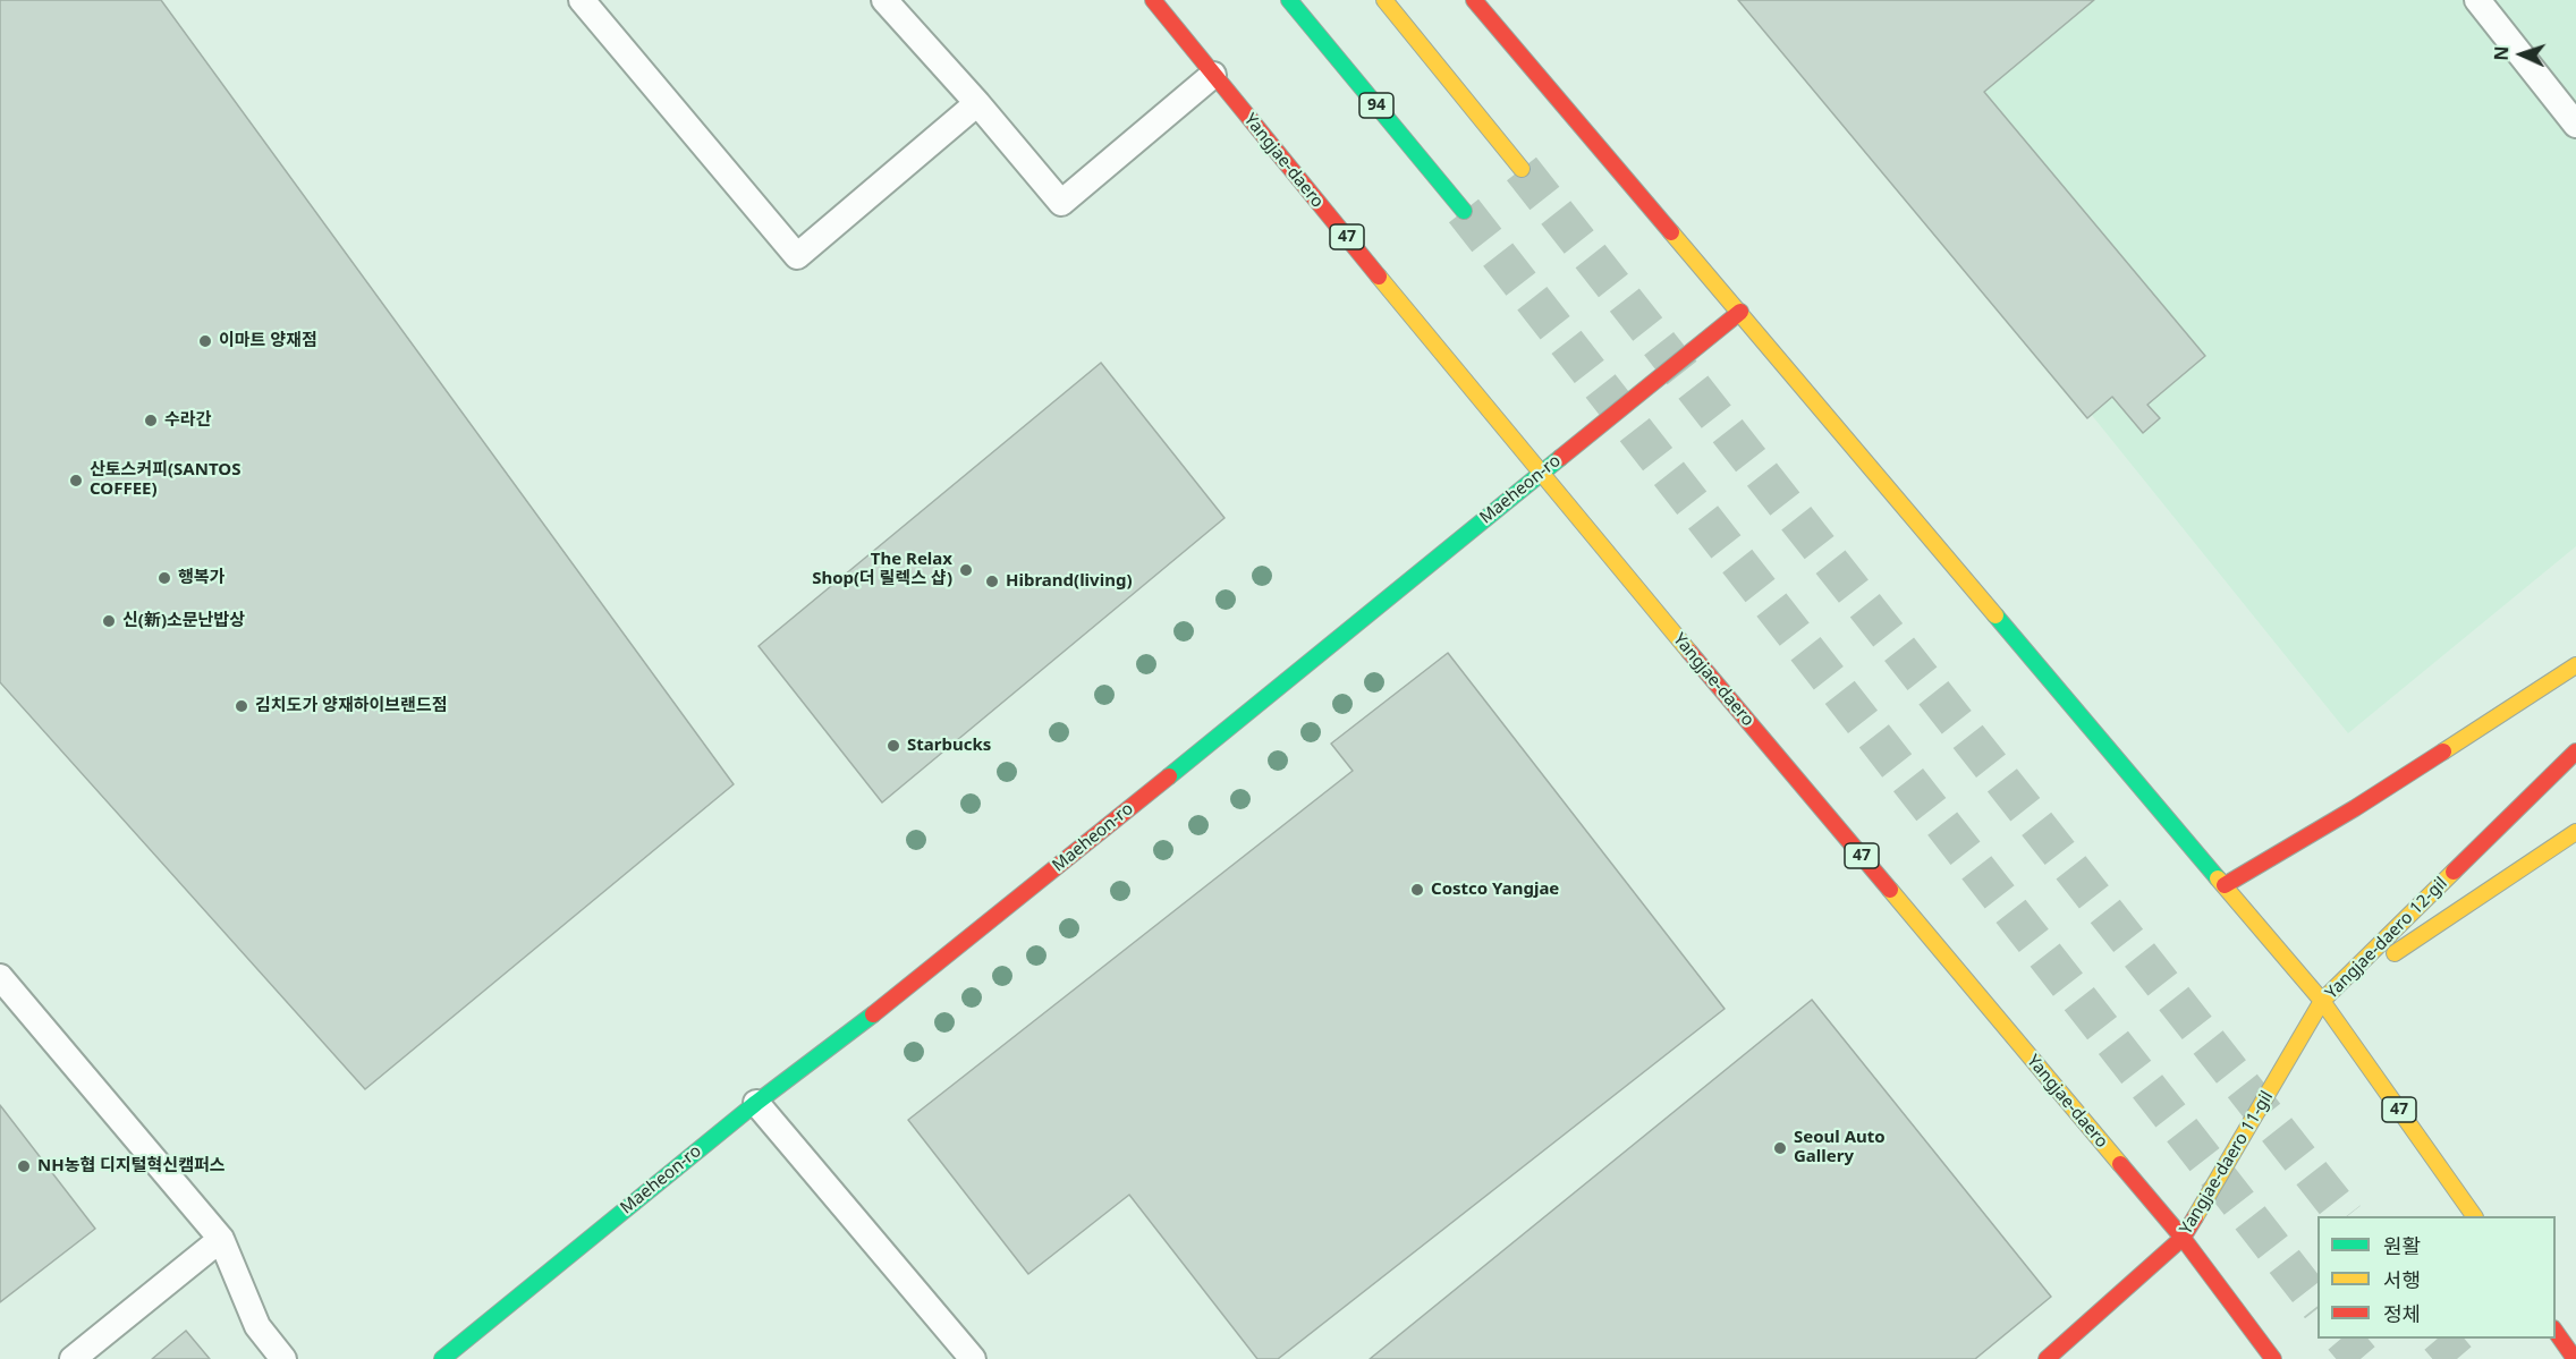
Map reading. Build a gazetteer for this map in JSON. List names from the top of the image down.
{
  "streets": {
    "main road": [
      "94",
      "Yangjae-daero",
      "47",
      "Maeheon-ro",
      "Yangjae-daero 12-gil",
      "Yangjae-daero 11-gil"
    ]
  },
  "crossings": [
    ["Yangjae-daero", "Maeheon-ro"],
    ["Yangjae-daero", "Yangjae-daero 11-gil"],
    ["47", "Maeheon-ro"],
    ["47", "Yangjae-daero 12-gil"],
    ["47", "Yangjae-daero 11-gil"],
    ["Yangjae-daero 12-gil", "Yangjae-daero 11-gil"]
  ],
  "places": [
    "이마트 양재점",
    "수라간",
    "산토스커피(SANTOS COFFEE)",
    "The Relax Shop(더 릴렉스 샵)",
    "행복가",
    "Hibrand(living)",
    "신(新)소문난밥상",
    "김치도가 양재하이브랜드점",
    "Starbucks",
    "Costco Yangjae",
    "Seoul Auto Gallery",
    "NH농협 디지털혁신캠퍼스"
  ],
  "legend": ["원활", "서행", "정체"],
  "north": "left"
}
